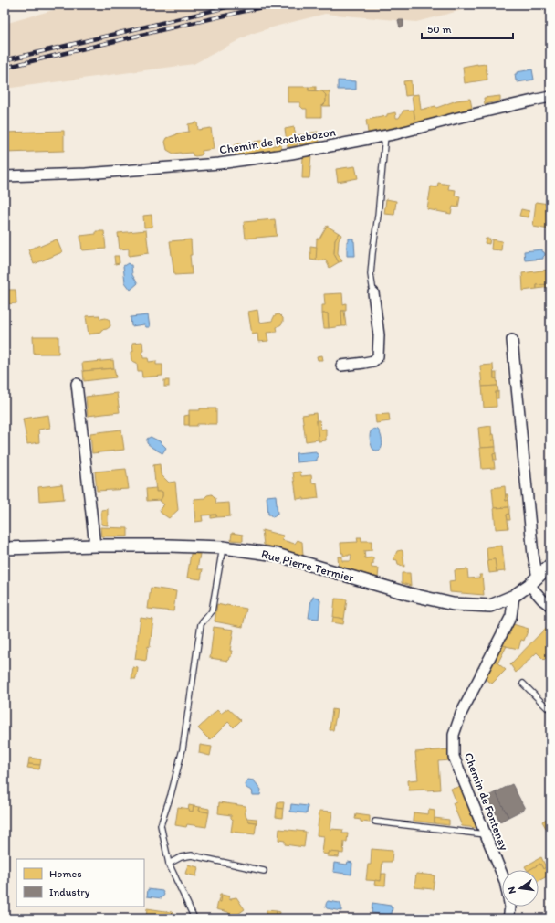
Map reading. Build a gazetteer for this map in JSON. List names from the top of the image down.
{
  "streets": {
    "street": ["Chemin de Rochebozon", "Rue Pierre Termier", "Chemin de Fontenay"]
  },
  "crossings": [
    ["Rue Pierre Termier", "Chemin de Fontenay"]
  ],
  "legend": ["Homes", "Industry"],
  "scale_bar": "50 m",
  "north": "left"
}
